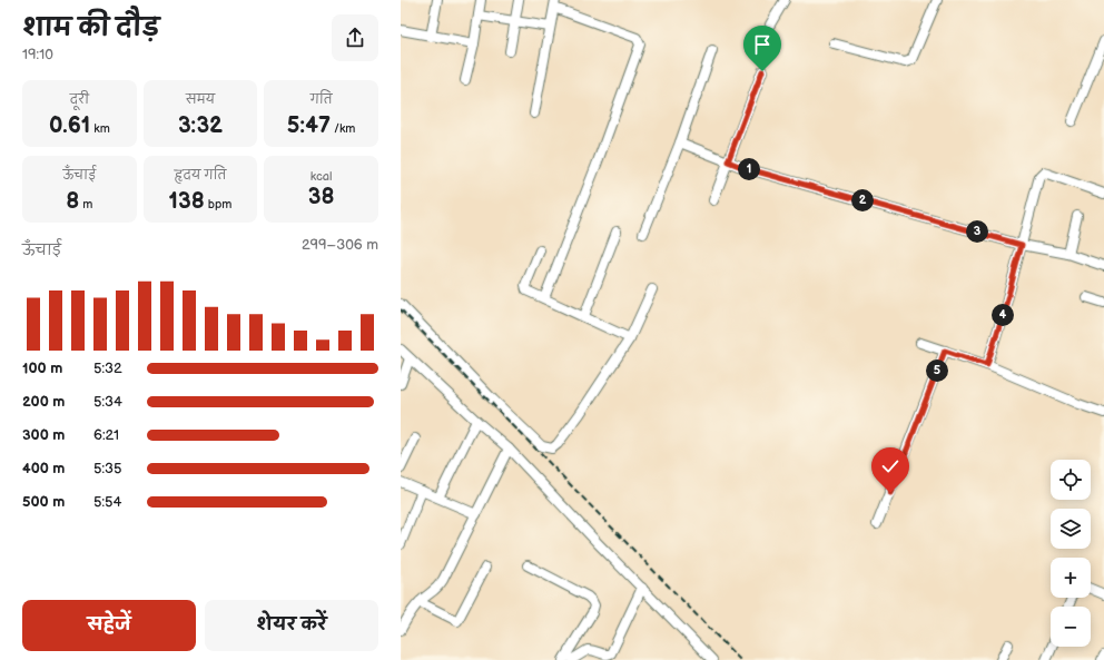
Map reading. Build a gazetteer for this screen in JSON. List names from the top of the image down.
{
  "page": {
    "heading": ["शाम की दौड़", "19:10"],
    "stats": [
      ["दूरी", "0.61 km"],
      ["समय", "3:32"],
      ["गति", "5:47 /km"],
      ["ऊँचाई", "8 m"],
      ["हृदय गति", "138 bpm"],
      ["kcal", "38"]
    ],
    "pins": [
      "1",
      "2",
      "3",
      "4",
      "5"
    ],
    "chart": ["ऊँचाई", "299–306 m"],
    "list": [
      {
        "name": "100 m",
        "note": "5:32"
      },
      {
        "name": "200 m",
        "note": "5:34"
      },
      {
        "name": "300 m",
        "note": "6:21"
      },
      {
        "name": "400 m",
        "note": "5:35"
      },
      {
        "name": "500 m",
        "note": "5:54"
      }
    ],
    "map_buttons": ["+", "−"],
    "buttons": ["सहेजें", "शेयर करें"]
  }
}
